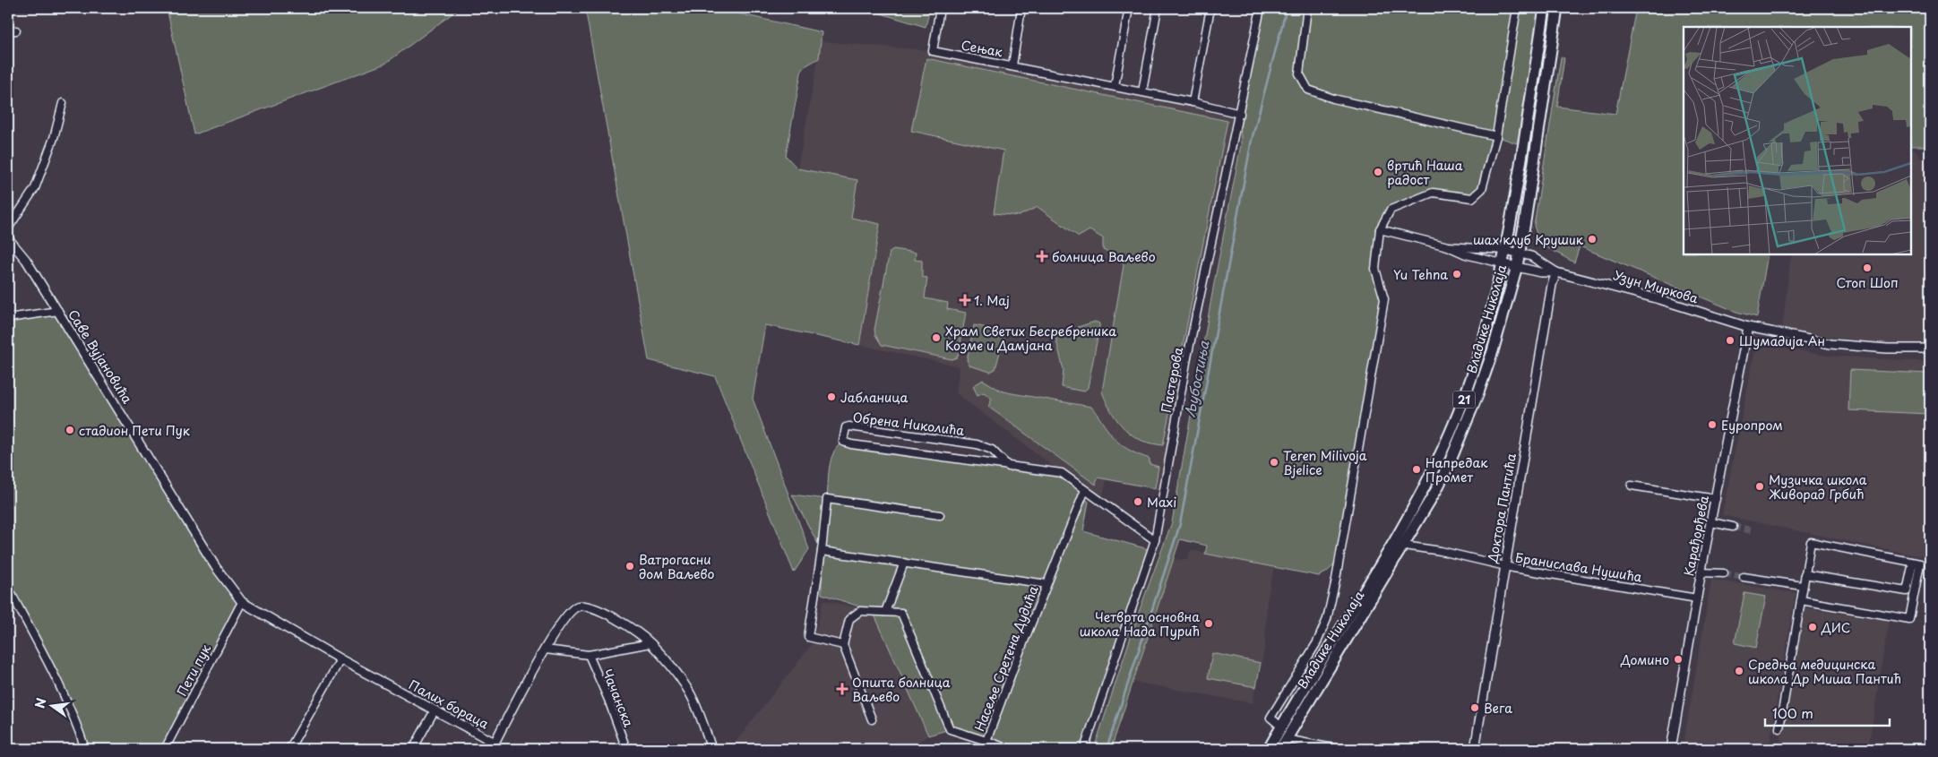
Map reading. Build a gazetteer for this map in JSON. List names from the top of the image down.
{
  "streets": {
    "main road": ["Владике Николаја", "21"],
    "street": [
      "Сењак",
      "Узун Миркова",
      "Саве Вујановића",
      "Пастерова",
      "Обрена Николића",
      "Доктора Пантића",
      "Карађорђева",
      "Бранислава Нушића",
      "Насеље Сретена Дудића",
      "Пети пук",
      "Чачанска",
      "Палих бораца"
    ]
  },
  "crossings": [
    ["Узун Миркова", "Владике Николаја"],
    ["Узун Миркова", "Доктора Пантића"],
    ["Узун Миркова", "Карађорђева"],
    ["Владике Николаја", "Бранислава Нушића"],
    ["Саве Вујановића", "Пети пук"],
    ["Саве Вујановића", "Палих бораца"],
    ["Пастерова", "Обрена Николића"],
    ["Обрена Николића", "Насеље Сретена Дудића"],
    ["Доктора Пантића", "Бранислава Нушића"],
    ["Карађорђева", "Бранислава Нушића"],
    ["Пети пук", "Палих бораца"]
  ],
  "water": ["Љубостиња"],
  "places": {
    "other": [
      "вртић Наша радост",
      "шах клуб Крушик",
      "Стоп Шоп",
      "Yu Tehna",
      "Храм Светих Бесребреника Козме и Дамјана",
      "Шумадија Ан",
      "Јабланица",
      "Еуропром",
      "стадион Пети Пук",
      "Teren Milivoja Bjelice",
      "Напредак Промет",
      "Музичка школа Живорад Грбић",
      "Maxi",
      "Ватрогасни дом Ваљево",
      "Четврта основна школа Нада Пурић",
      "ДИС",
      "Домино",
      "Средња медицинска школа Др Миша Пантић",
      "Вега"
    ],
    "health": ["болница Ваљево", "1. Мај", "Општа болница Ваљево"]
  },
  "scale_bar": "100 m",
  "north": "left"
}
